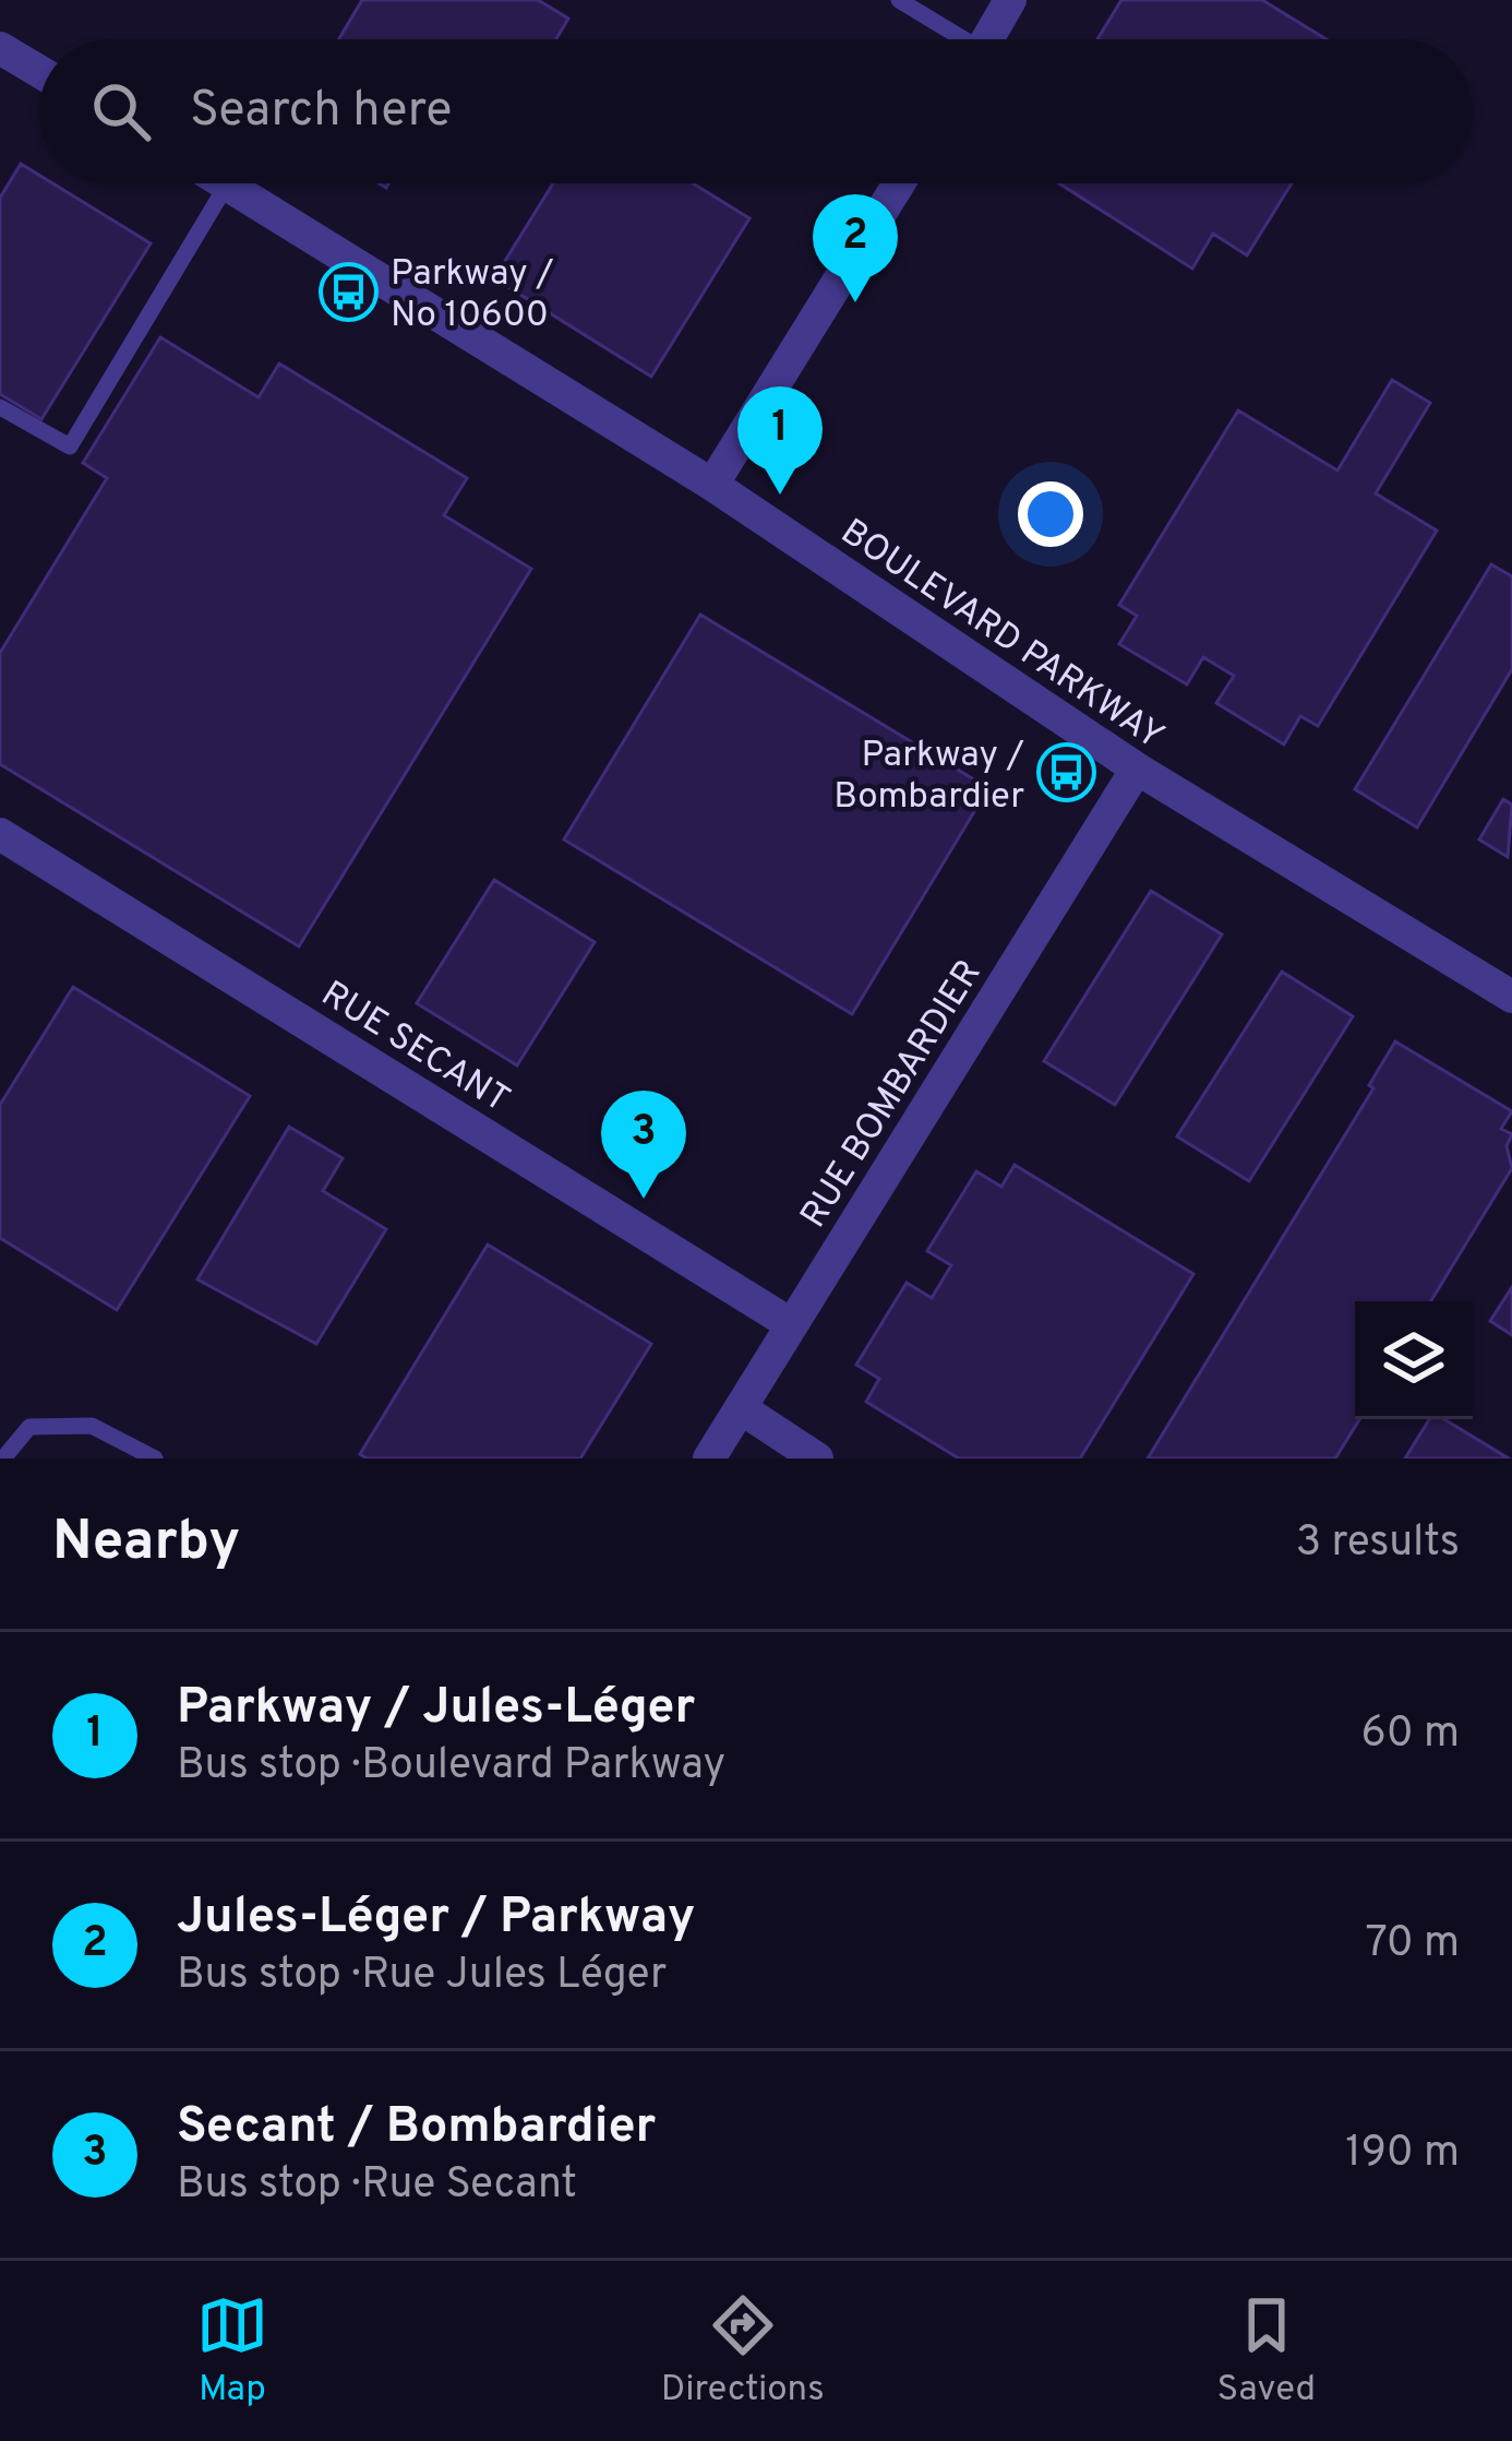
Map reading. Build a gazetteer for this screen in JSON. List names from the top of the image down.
{
  "streets": {
    "street": ["BOULEVARD PARKWAY", "RUE SECANT", "RUE BOMBARDIER"]
  },
  "crossings": [
    ["BOULEVARD PARKWAY", "RUE BOMBARDIER"],
    ["RUE SECANT", "RUE BOMBARDIER"]
  ],
  "places": {
    "bus stop": ["Parkway / No 10600", "Parkway / Bombardier"]
  },
  "page": {
    "search": "Search here",
    "pins": ["2", "1", "3"],
    "heading": ["Nearby", "3 results"],
    "list": [
      {
        "mark": "1",
        "name": "Parkway / Jules-Léger",
        "note": "Bus stop · Boulevard Parkway",
        "value": "60 m"
      },
      {
        "mark": "2",
        "name": "Jules-Léger / Parkway",
        "note": "Bus stop · Rue Jules Léger",
        "value": "70 m"
      },
      {
        "mark": "3",
        "name": "Secant / Bombardier",
        "note": "Bus stop · Rue Secant",
        "value": "190 m"
      }
    ],
    "nav": ["Map", "Directions", "Saved"]
  }
}
